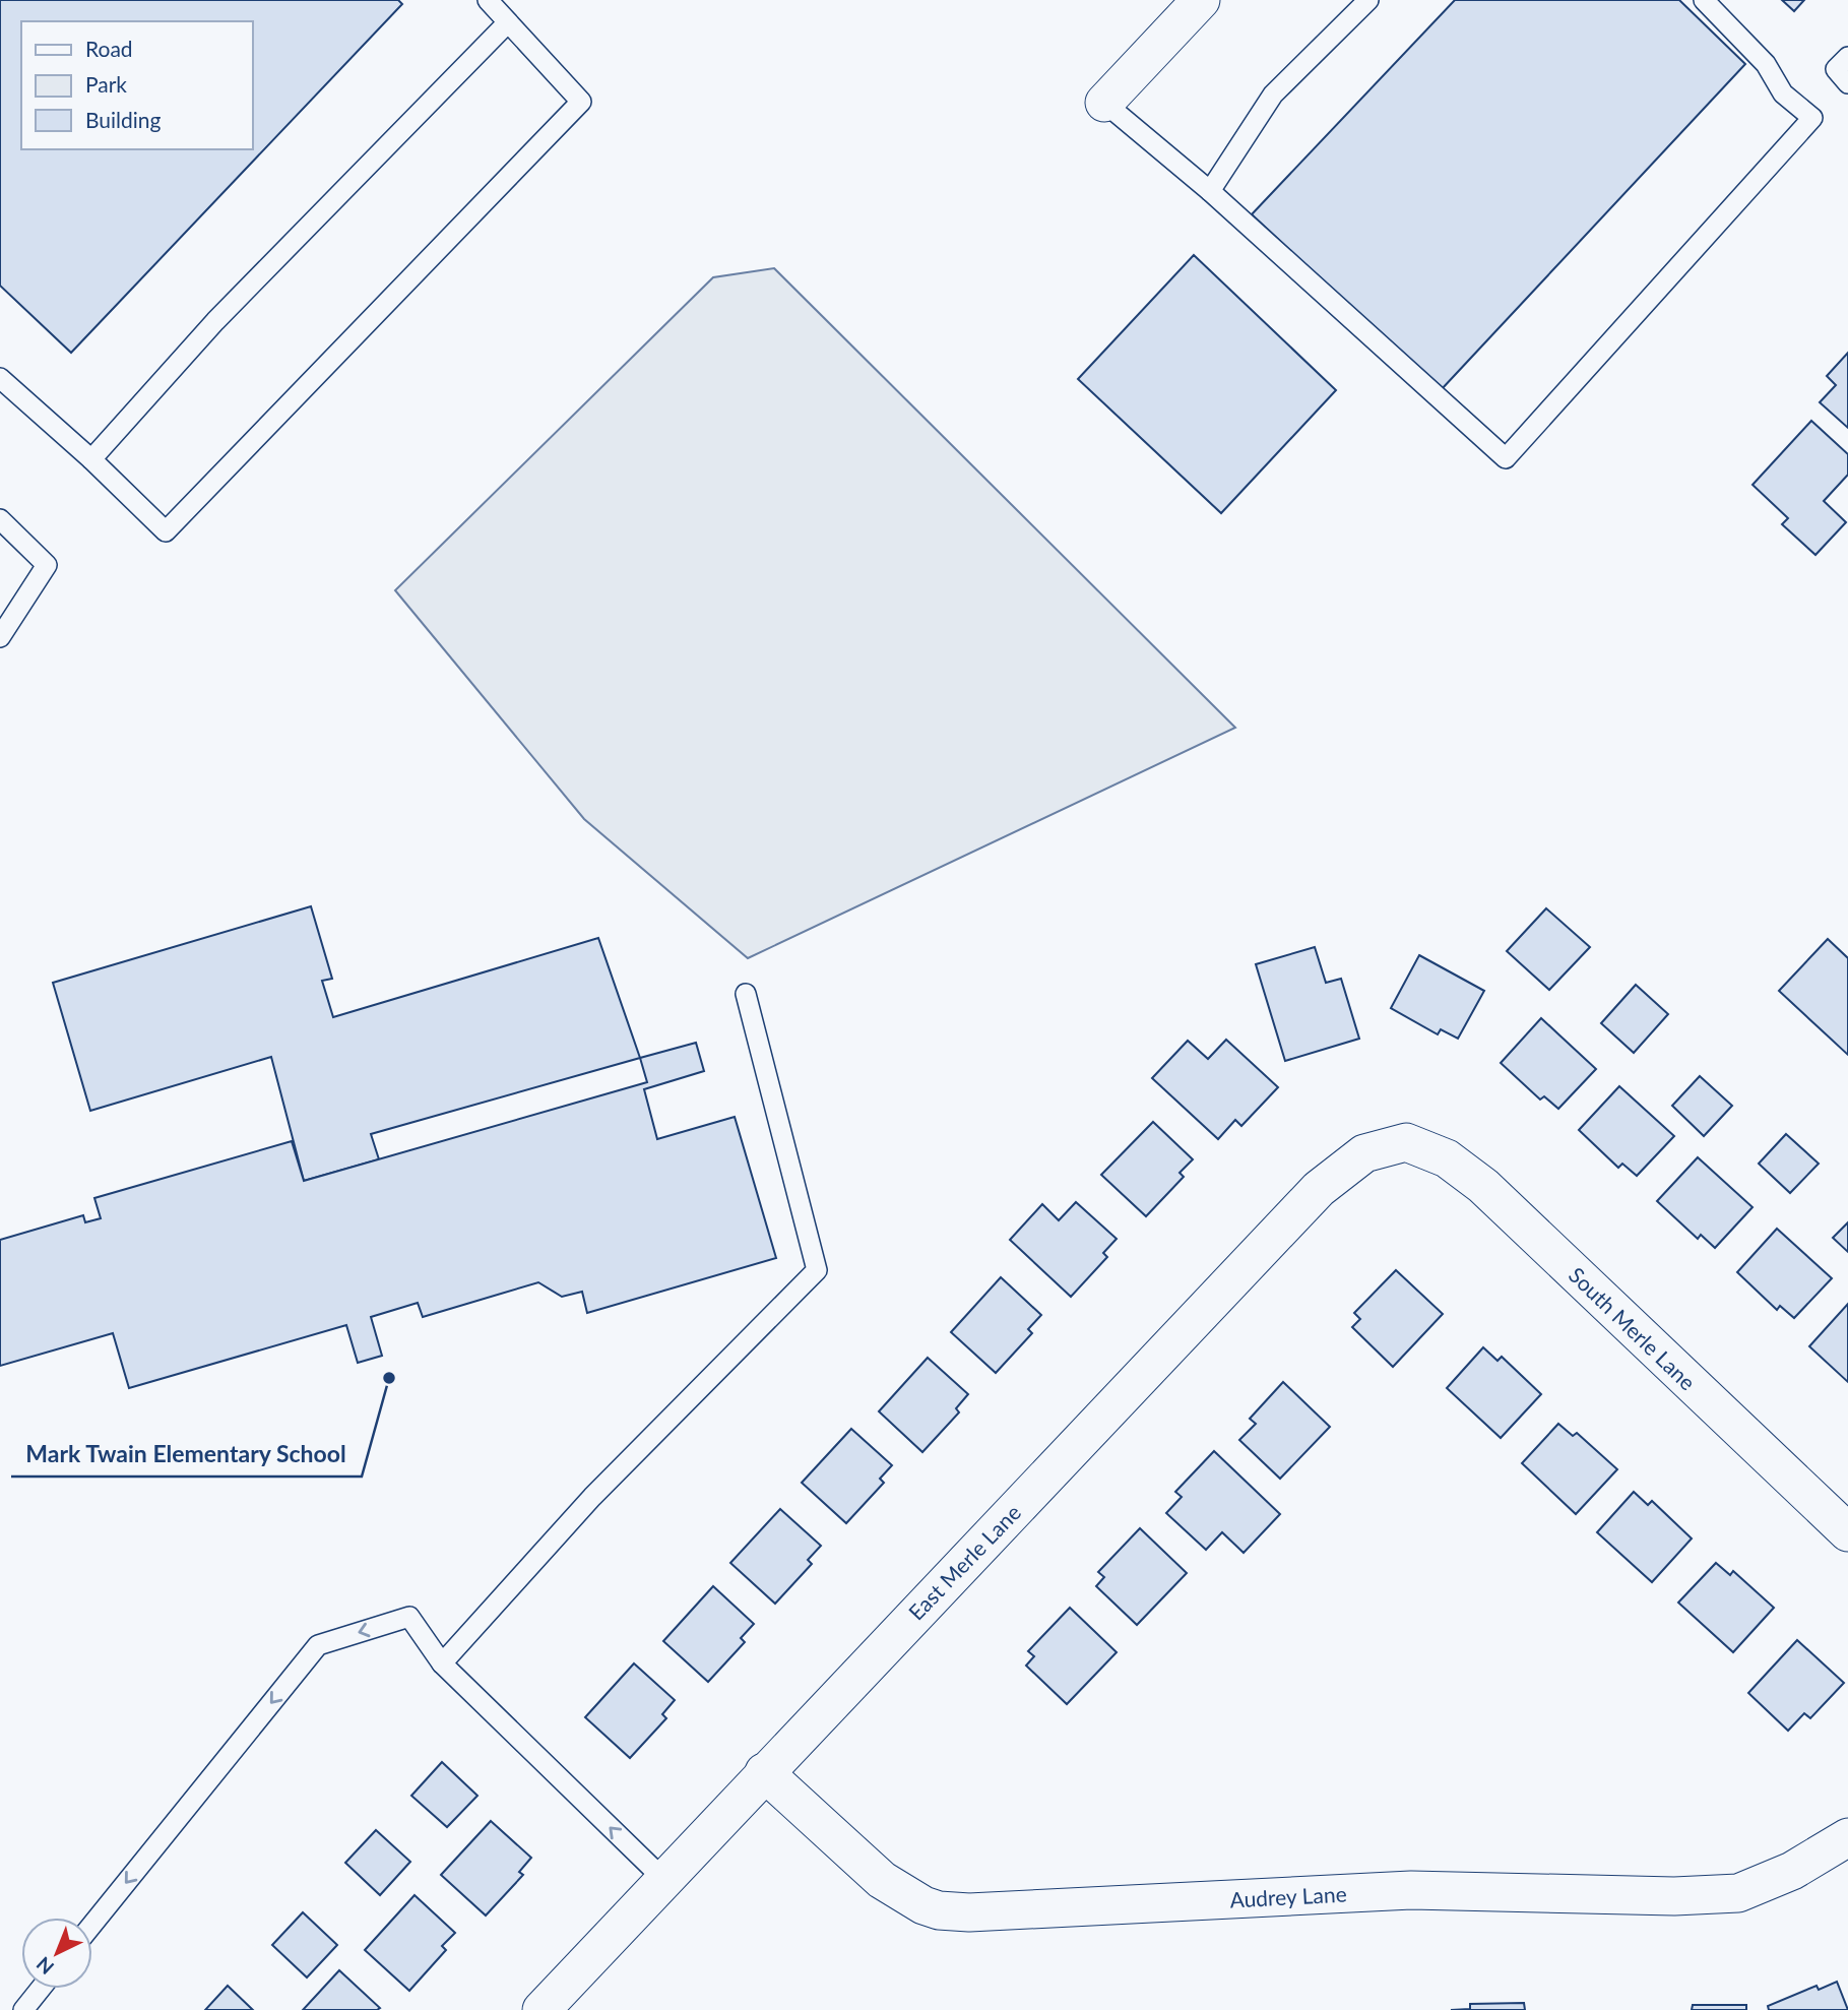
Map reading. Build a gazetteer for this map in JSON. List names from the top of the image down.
{
  "streets": {
    "street": ["South Merle Lane", "East Merle Lane", "Audrey Lane"]
  },
  "crossings": [
    ["South Merle Lane", "East Merle Lane"],
    ["East Merle Lane", "Audrey Lane"]
  ],
  "places": ["Mark Twain Elementary School"],
  "legend": ["Road", "Park", "Building"],
  "north": "bottom left"
}
